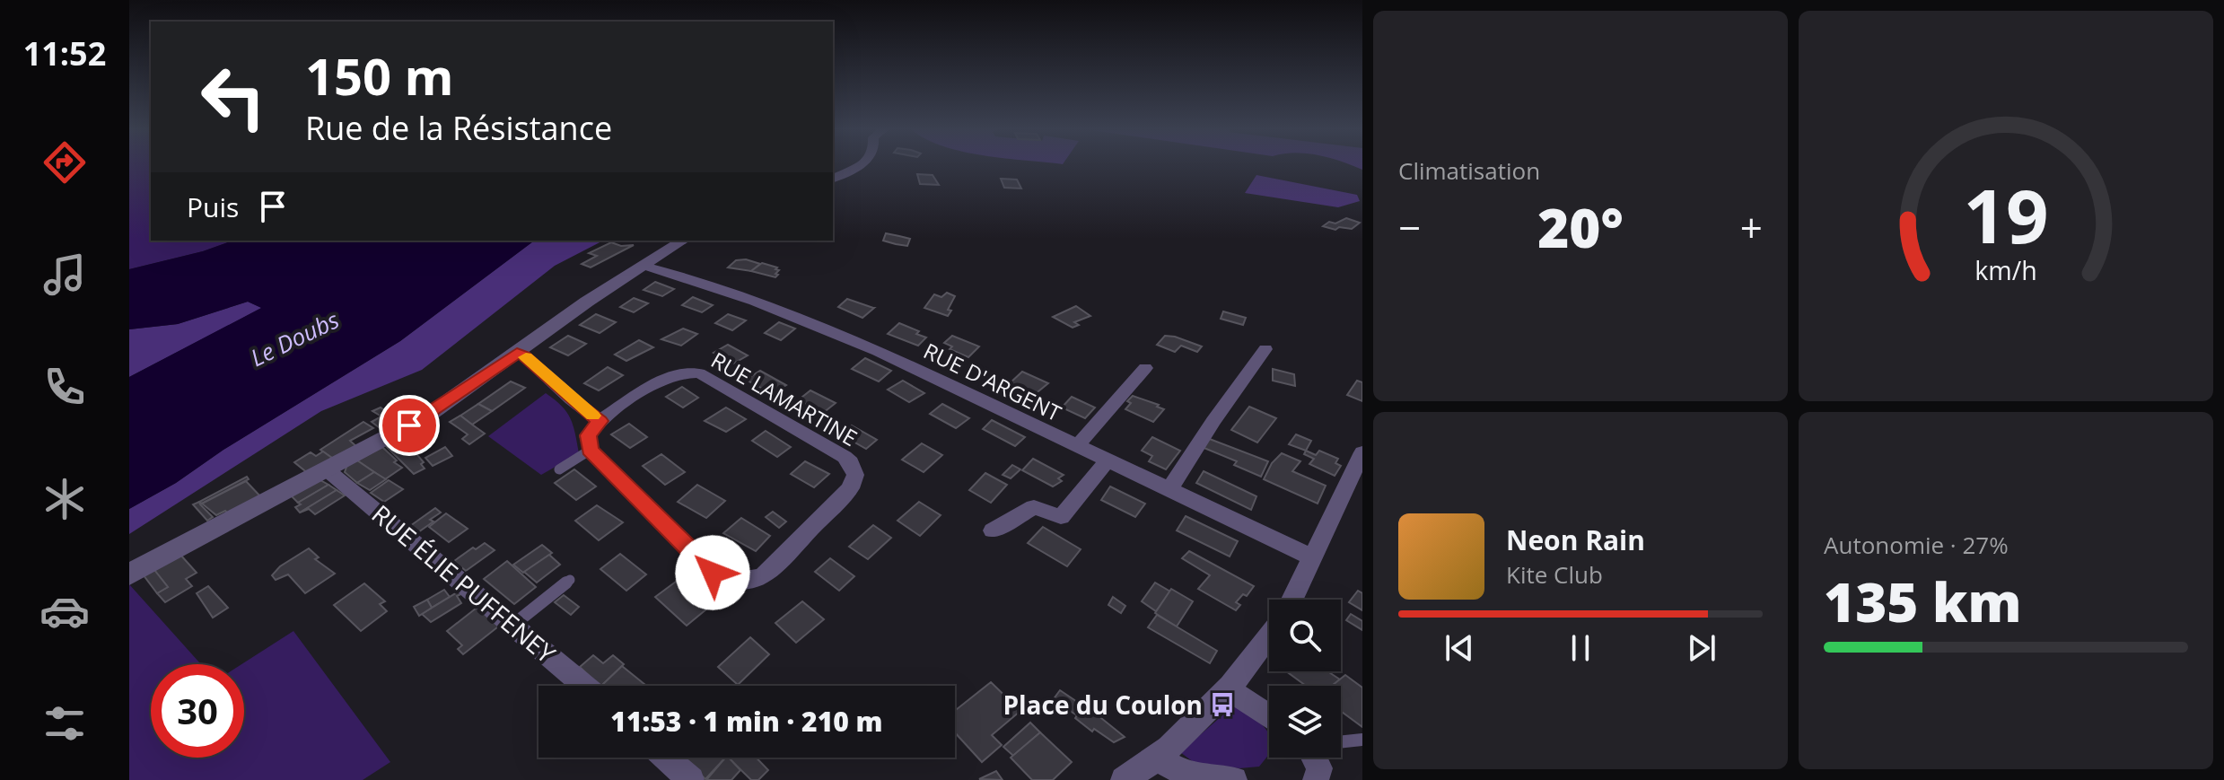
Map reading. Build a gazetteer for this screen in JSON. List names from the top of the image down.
{
  "streets": {
    "street": ["RUE D'ARGENT", "RUE LAMARTINE", "RUE ÉLIE PUFFENEY"]
  },
  "water": ["Le Doubs"],
  "places": {
    "bus stop": ["Place du Coulon"]
  },
  "page": {
    "tabs": "11:52",
    "tile": [
      "Climatisation",
      ["Autonomie · 27%", "135 km"]
    ],
    "turn": ["150 m", "Rue de la Résistance"],
    "then": "Puis",
    "heat": ["−", "20°", "+"],
    "song": ["Neon Rain", "Kite Club"],
    "limit": "30",
    "trip": "11:53 · 1 min · 210 m",
    "gauge": ["19", "km/h"]
  }
}
